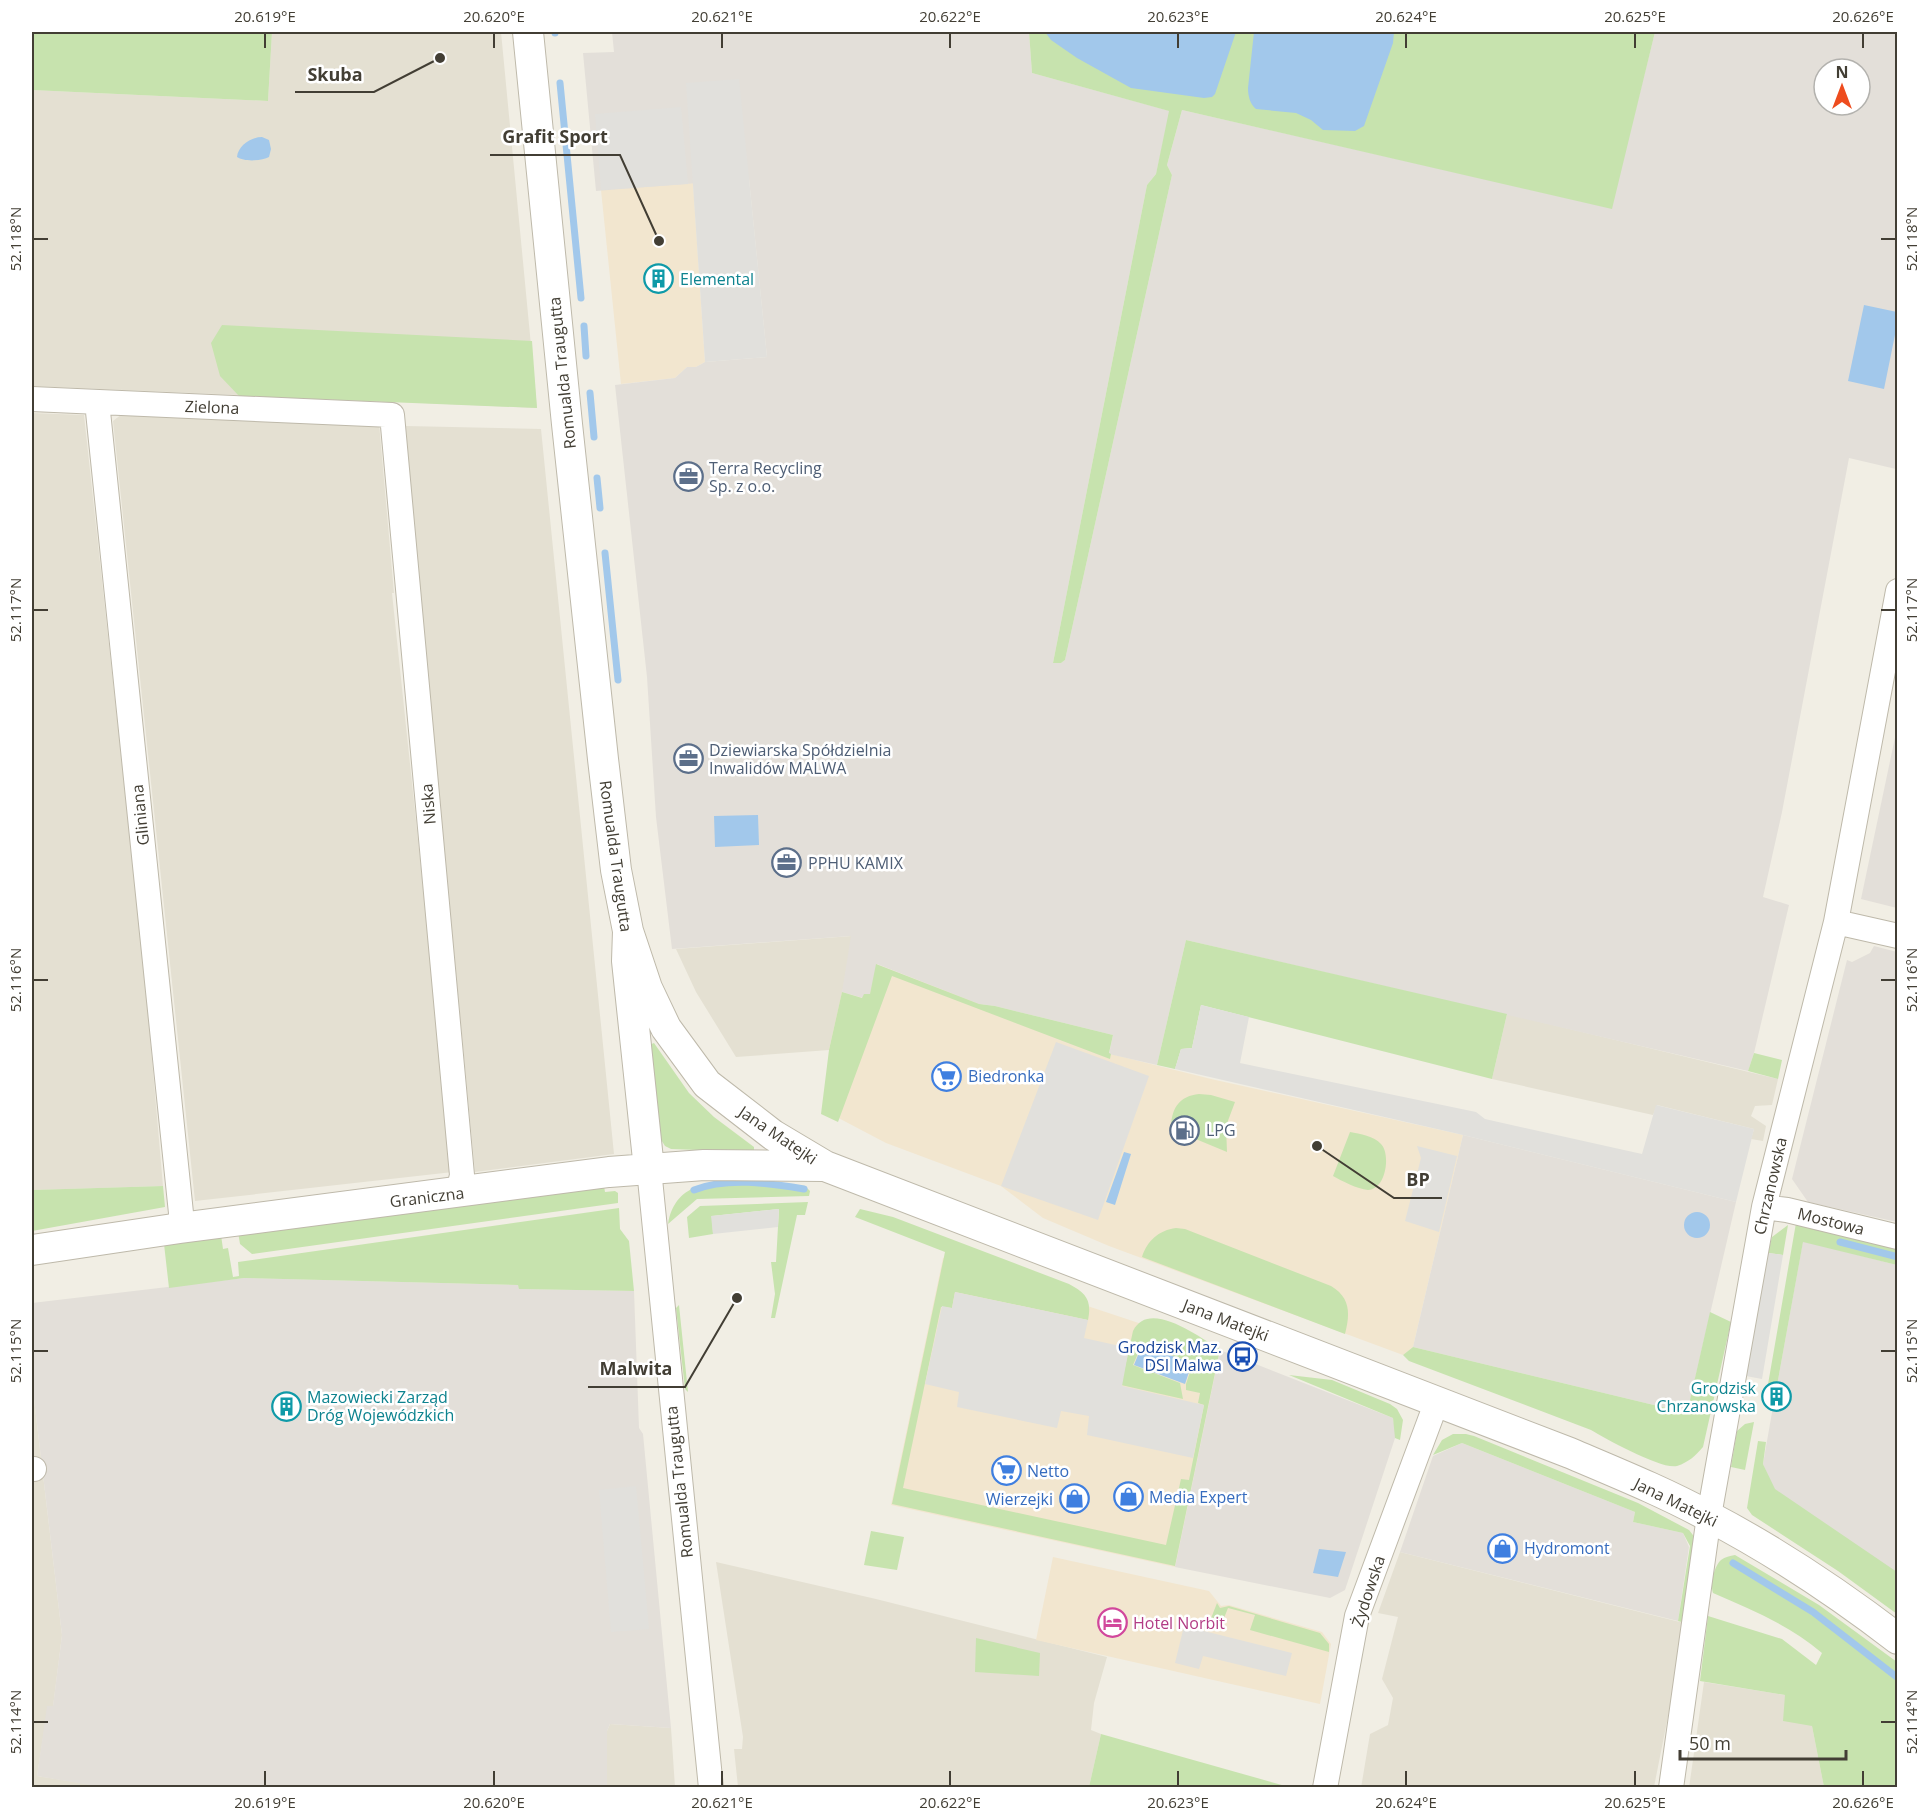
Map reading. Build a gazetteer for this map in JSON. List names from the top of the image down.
{
  "streets": {
    "street": [
      "Romualda Traugutta",
      "Zielona",
      "Niska",
      "Gliniana",
      "Jana Matejki",
      "Chrzanowska",
      "Graniczna",
      "Mostowa",
      "Żydowska"
    ]
  },
  "crossings": [
    ["Romualda Traugutta", "Jana Matejki"],
    ["Romualda Traugutta", "Graniczna"],
    ["Zielona", "Niska"],
    ["Zielona", "Gliniana"],
    ["Niska", "Graniczna"],
    ["Gliniana", "Graniczna"],
    ["Jana Matejki", "Chrzanowska"],
    ["Jana Matejki", "Graniczna"],
    ["Jana Matejki", "Żydowska"],
    ["Chrzanowska", "Mostowa"]
  ],
  "places": {
    "other": [
      "Skuba",
      "Grafit Sport",
      "BP",
      "Malwita"
    ],
    "building": ["Elemental", "Grodzisk Chrzanowska", "Mazowiecki Zarząd Dróg Wojewódzkich"],
    "office": ["Terra Recycling Sp. z o.o.", "Dziewiarska Spółdzielnia Inwalidów MALWA", "PPHU KAMIX"],
    "supermarket": ["Biedronka", "Netto"],
    "fuel station": ["LPG"],
    "bus stop": ["Grodzisk Maz. DSI Malwa"],
    "shop": ["Media Expert", "Wierzejki", "Hydromont"],
    "hotel": ["Hotel Norbit"]
  },
  "scale_bar": "50 m",
  "north": "top",
  "coordinates": [
    "20.619°E",
    "20.620°E",
    "20.621°E",
    "20.622°E",
    "20.623°E",
    "20.624°E",
    "20.625°E",
    "20.626°E",
    "52.118°N",
    "52.117°N",
    "52.116°N",
    "52.115°N",
    "52.114°N"
  ]
}
